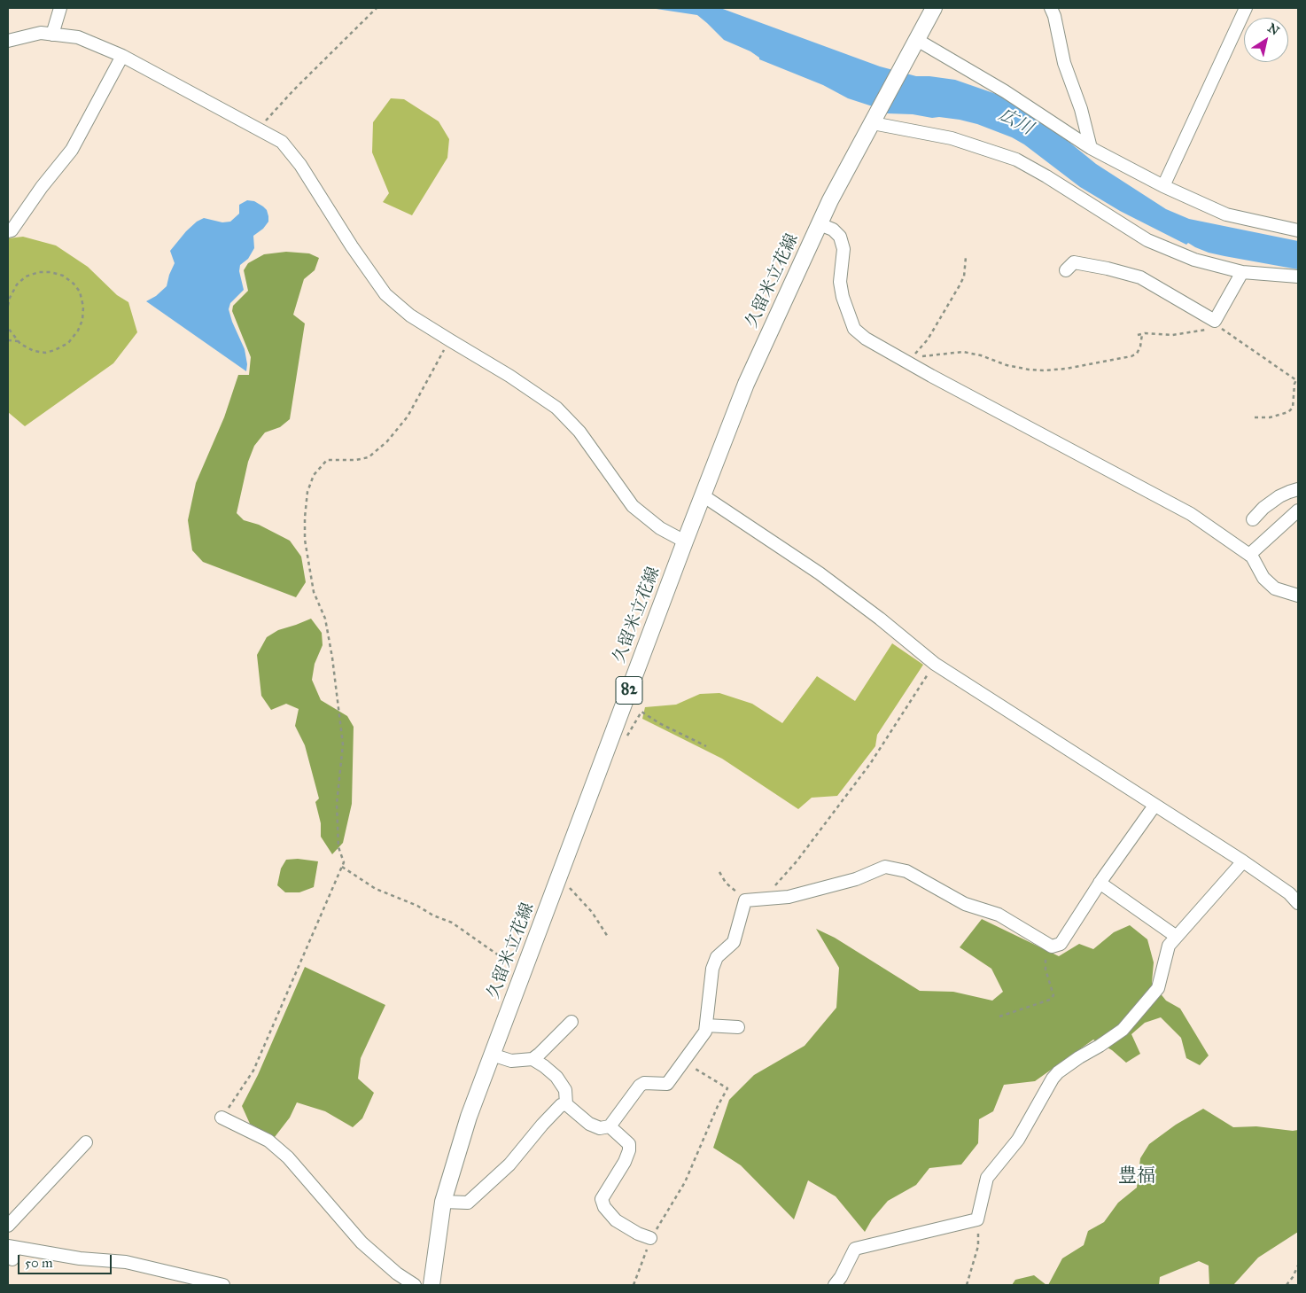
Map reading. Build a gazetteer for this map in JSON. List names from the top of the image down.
{
  "streets": {
    "main road": ["久留米立花線", "82"]
  },
  "districts": ["豊福"],
  "water": ["広川"],
  "scale_bar": "50 m",
  "north": "top right"
}
